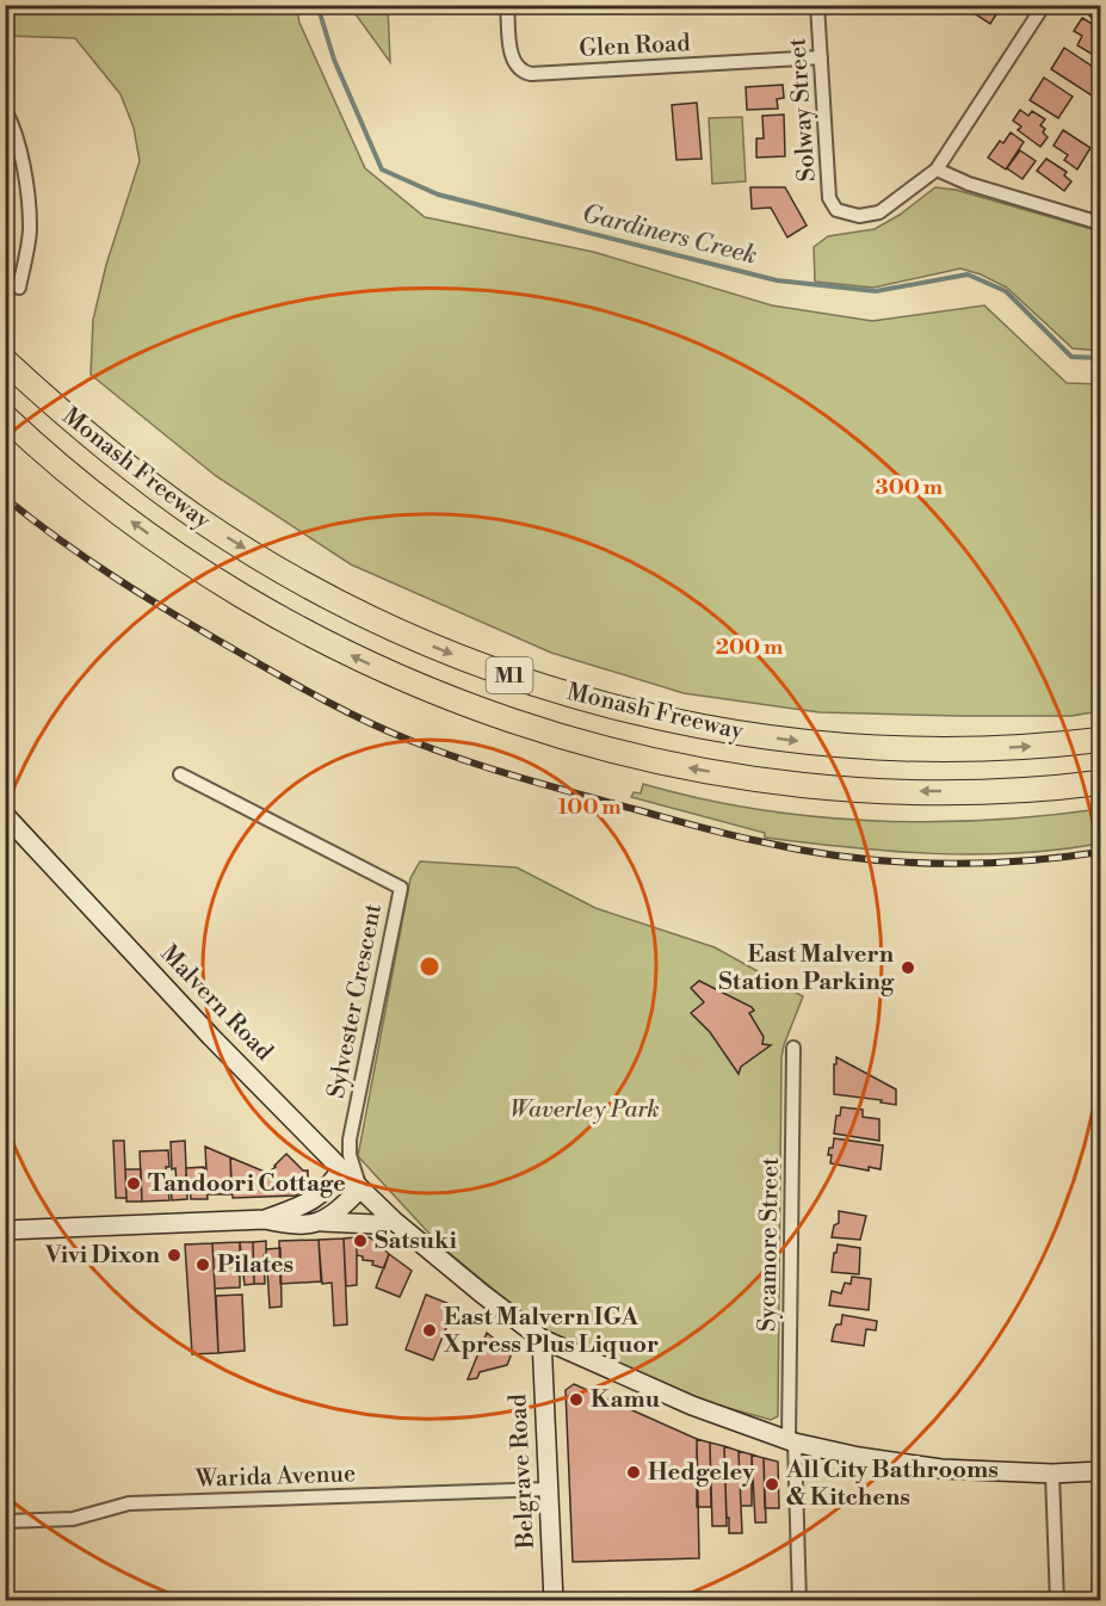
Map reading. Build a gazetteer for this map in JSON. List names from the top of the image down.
{
  "streets": {
    "highway": ["Monash Freeway", "M1"],
    "main road": ["Malvern Road", "Belgrave Road"],
    "street": [
      "Glen Road",
      "Solway Street",
      "Sylvester Crescent",
      "Sycamore Street",
      "Warida Avenue"
    ]
  },
  "crossings": [
    ["Glen Road", "Solway Street"],
    ["Sylvester Crescent", "Malvern Road"],
    ["Malvern Road", "Sycamore Street"],
    ["Malvern Road", "Belgrave Road"],
    ["Belgrave Road", "Warida Avenue"]
  ],
  "water": ["Gardiners Creek"],
  "parks": ["Waverley Park"],
  "places": [
    "East Malvern Station Parking",
    "Tandoori Cottage",
    "Satsuki",
    "Vivi Dixon",
    "Pilates",
    "East Malvern IGA Xpress Plus Liquor",
    "Kamu",
    "Hedgeley",
    "All City Bathrooms & Kitchens"
  ],
  "rings": ["300 m", "200 m", "100 m"]
}
